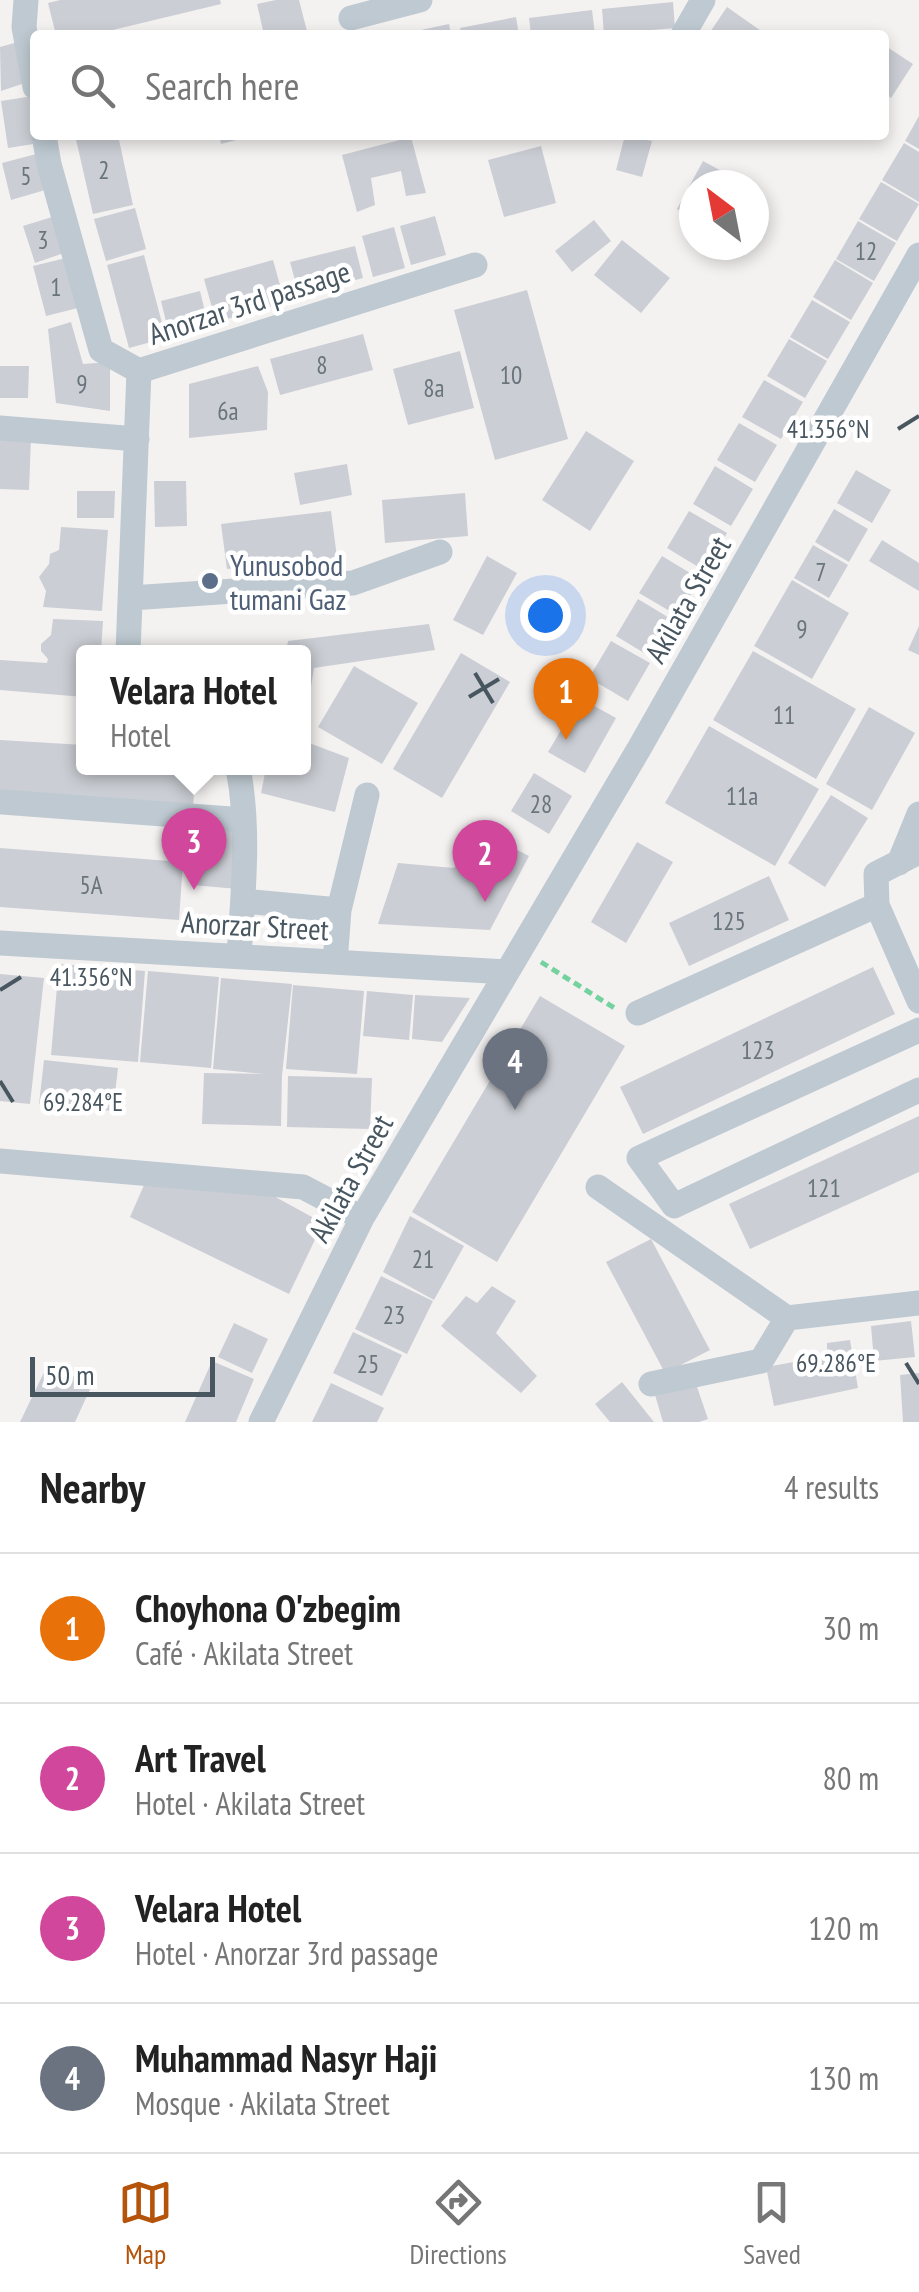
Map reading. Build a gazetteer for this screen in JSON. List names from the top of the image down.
{
  "streets": {
    "street": [
      "Anorzar 3rd passage",
      "Аkilata Street",
      "Anorzar Street",
      "Akilata Street"
    ]
  },
  "crossings": [
    ["Аkilata Street", "Anorzar Street"],
    ["Аkilata Street", "Akilata Street"],
    ["Anorzar Street", "Akilata Street"]
  ],
  "places": ["Yunusobod tumani Gaz"],
  "house_numbers": [
    "2",
    "5",
    "3",
    "12",
    "1",
    "8",
    "10",
    "9",
    "8a",
    "6a",
    "7",
    "9",
    "11",
    "11а",
    "28",
    "5A",
    "125",
    "123",
    "121",
    "21",
    "23",
    "25"
  ],
  "scale_bar": "50 m",
  "north": "top left",
  "page": {
    "search": "Search here",
    "popup": ["Velara Hotel", "Hotel"],
    "pins": [
      "1",
      "3",
      "2",
      "4"
    ],
    "scale": "50 m",
    "heading": ["Nearby", "4 results"],
    "list": [
      {
        "mark": "1",
        "name": "Choyhona O'zbegim",
        "note": "Café · Аkilata Street",
        "value": "30 m"
      },
      {
        "mark": "2",
        "name": "Art Travel",
        "note": "Hotel · Аkilata Street",
        "value": "80 m"
      },
      {
        "mark": "3",
        "name": "Velara Hotel",
        "note": "Hotel · Anorzar 3rd passage",
        "value": "120 m"
      },
      {
        "mark": "4",
        "name": "Muhammad Nasyr Haji",
        "note": "Mosque · Akilata Street",
        "value": "130 m"
      }
    ],
    "nav": ["Map", "Directions", "Saved"]
  },
  "coordinates": ["41.356°N", "69.284°E", "69.286°E"]
}
